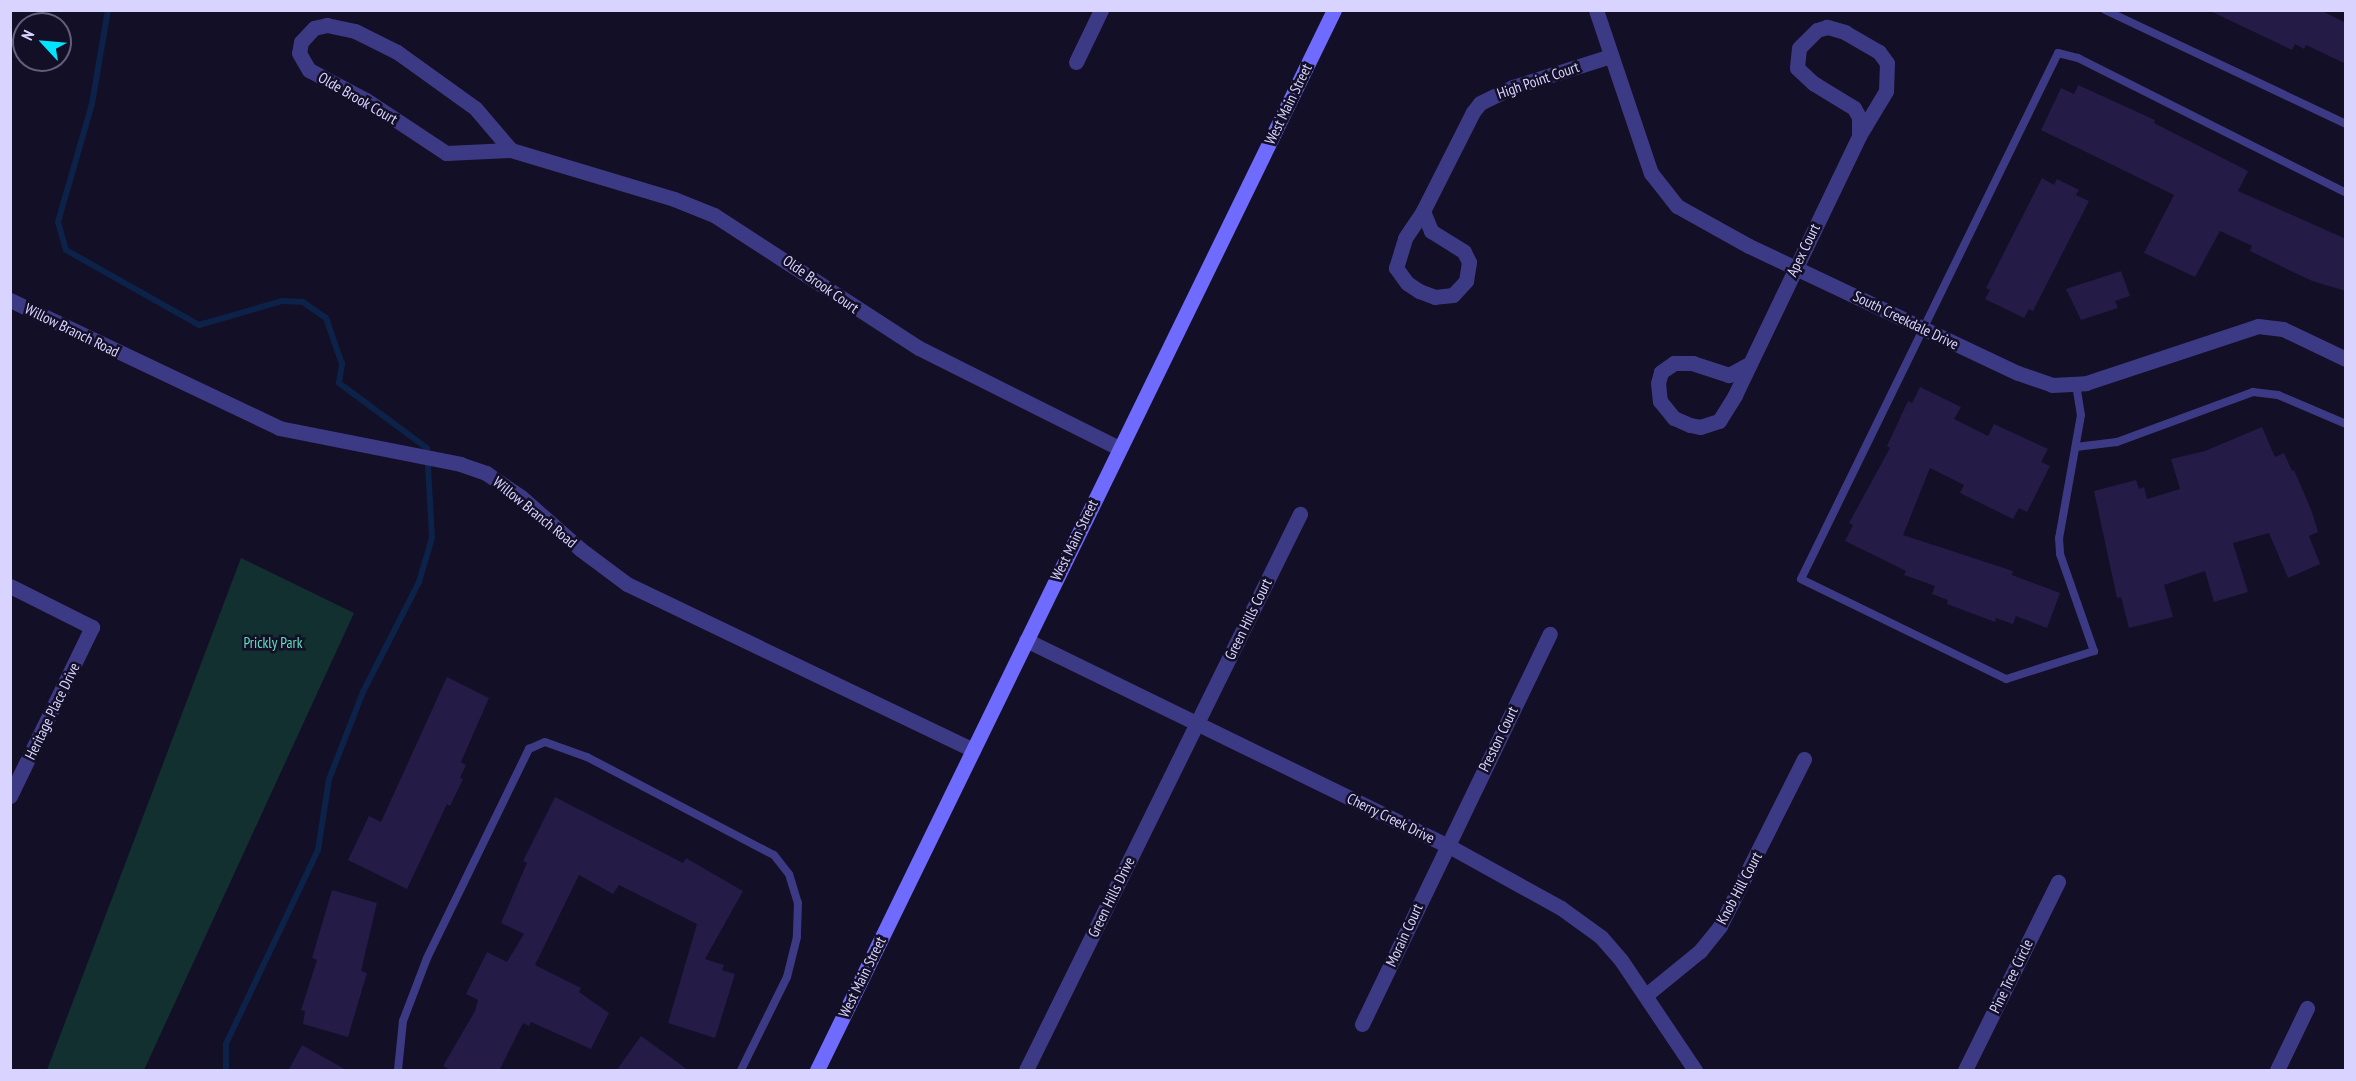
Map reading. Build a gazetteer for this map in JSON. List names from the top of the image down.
{
  "streets": {
    "main road": ["West Main Street"],
    "street": [
      "High Point Court",
      "Olde Brook Court",
      "Apex Court",
      "South Creekdale Drive",
      "Willow Branch Road",
      "Green Hills Court",
      "Heritage Place Drive",
      "Preston Court",
      "Cherry Creek Drive",
      "Knob Hill Court",
      "Green Hills Drive",
      "Morain Court",
      "Pine Tree Circle"
    ]
  },
  "crossings": [
    ["High Point Court", "South Creekdale Drive"],
    ["Olde Brook Court", "West Main Street"],
    ["West Main Street", "Willow Branch Road"],
    ["West Main Street", "Cherry Creek Drive"],
    ["Apex Court", "South Creekdale Drive"],
    ["Green Hills Court", "Cherry Creek Drive"],
    ["Green Hills Court", "Green Hills Drive"],
    ["Preston Court", "Cherry Creek Drive"],
    ["Preston Court", "Morain Court"],
    ["Cherry Creek Drive", "Knob Hill Court"],
    ["Cherry Creek Drive", "Green Hills Drive"],
    ["Cherry Creek Drive", "Morain Court"]
  ],
  "parks": ["Prickly Park"],
  "north": "top left"
}
